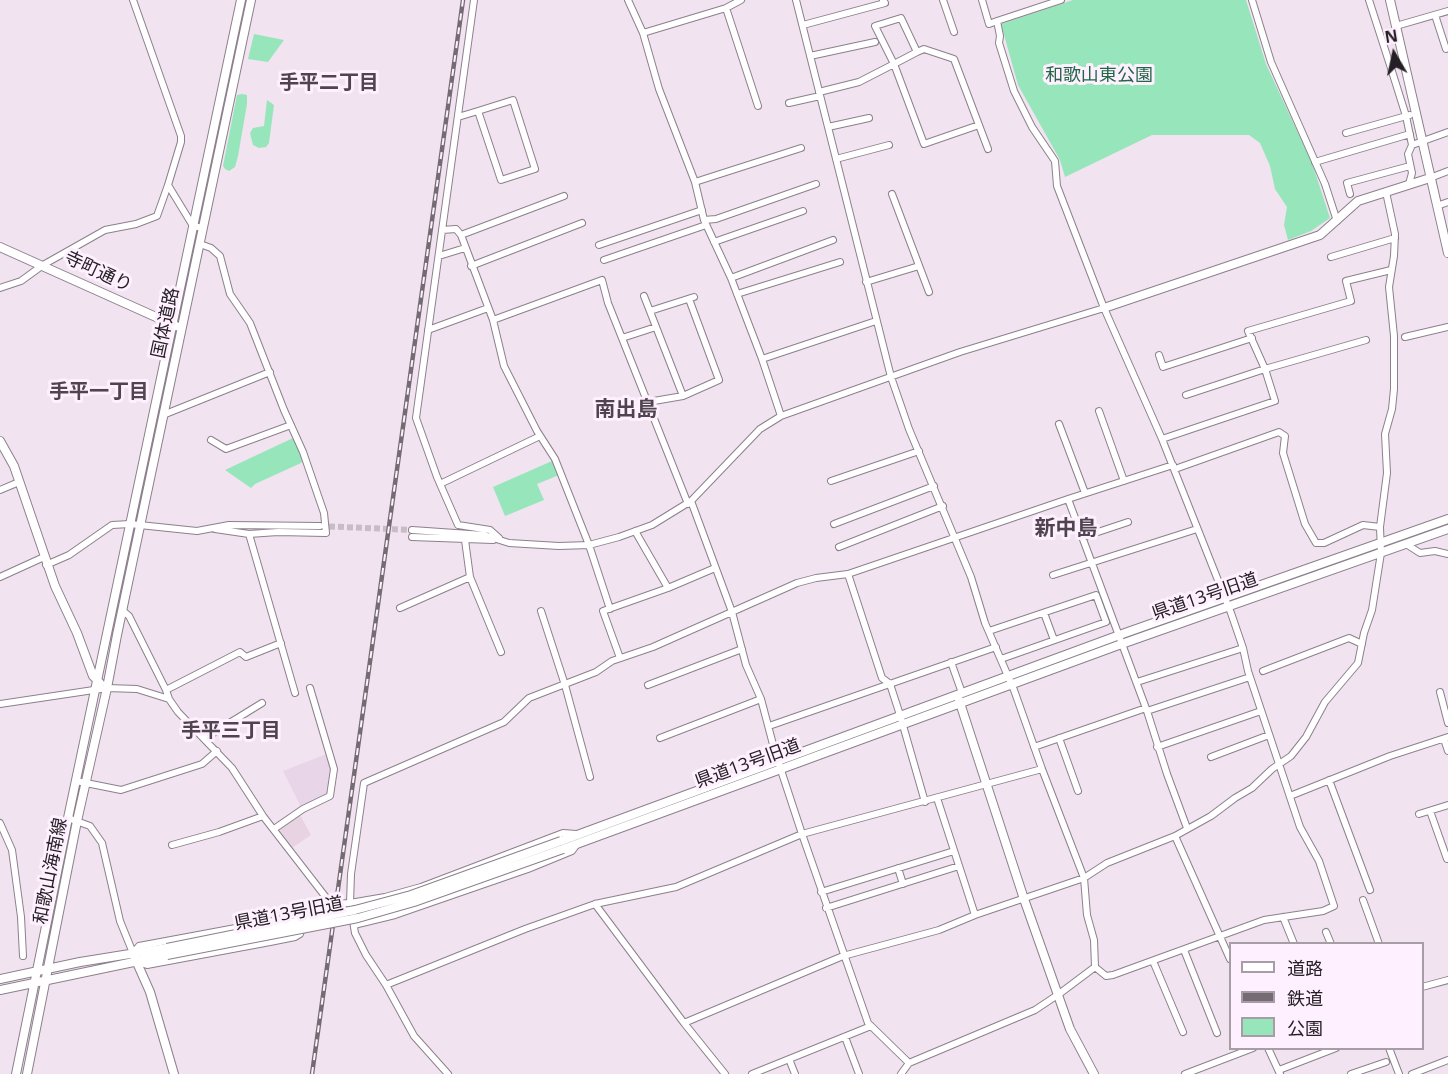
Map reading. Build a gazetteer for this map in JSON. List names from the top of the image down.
{
  "streets": {
    "street": [
      "寺町通り",
      "国体道路",
      "県道13号旧道",
      "和歌山海南線"
    ]
  },
  "crossings": [
    ["寺町通り", "国体道路"],
    ["国体道路", "和歌山海南線"],
    ["県道13号旧道", "和歌山海南線"]
  ],
  "districts": [
    "手平二丁目",
    "手平一丁目",
    "南出島",
    "新中島",
    "手平三丁目"
  ],
  "parks": ["和歌山東公園"],
  "legend": ["道路", "鉄道", "公園"],
  "north": "top"
}
